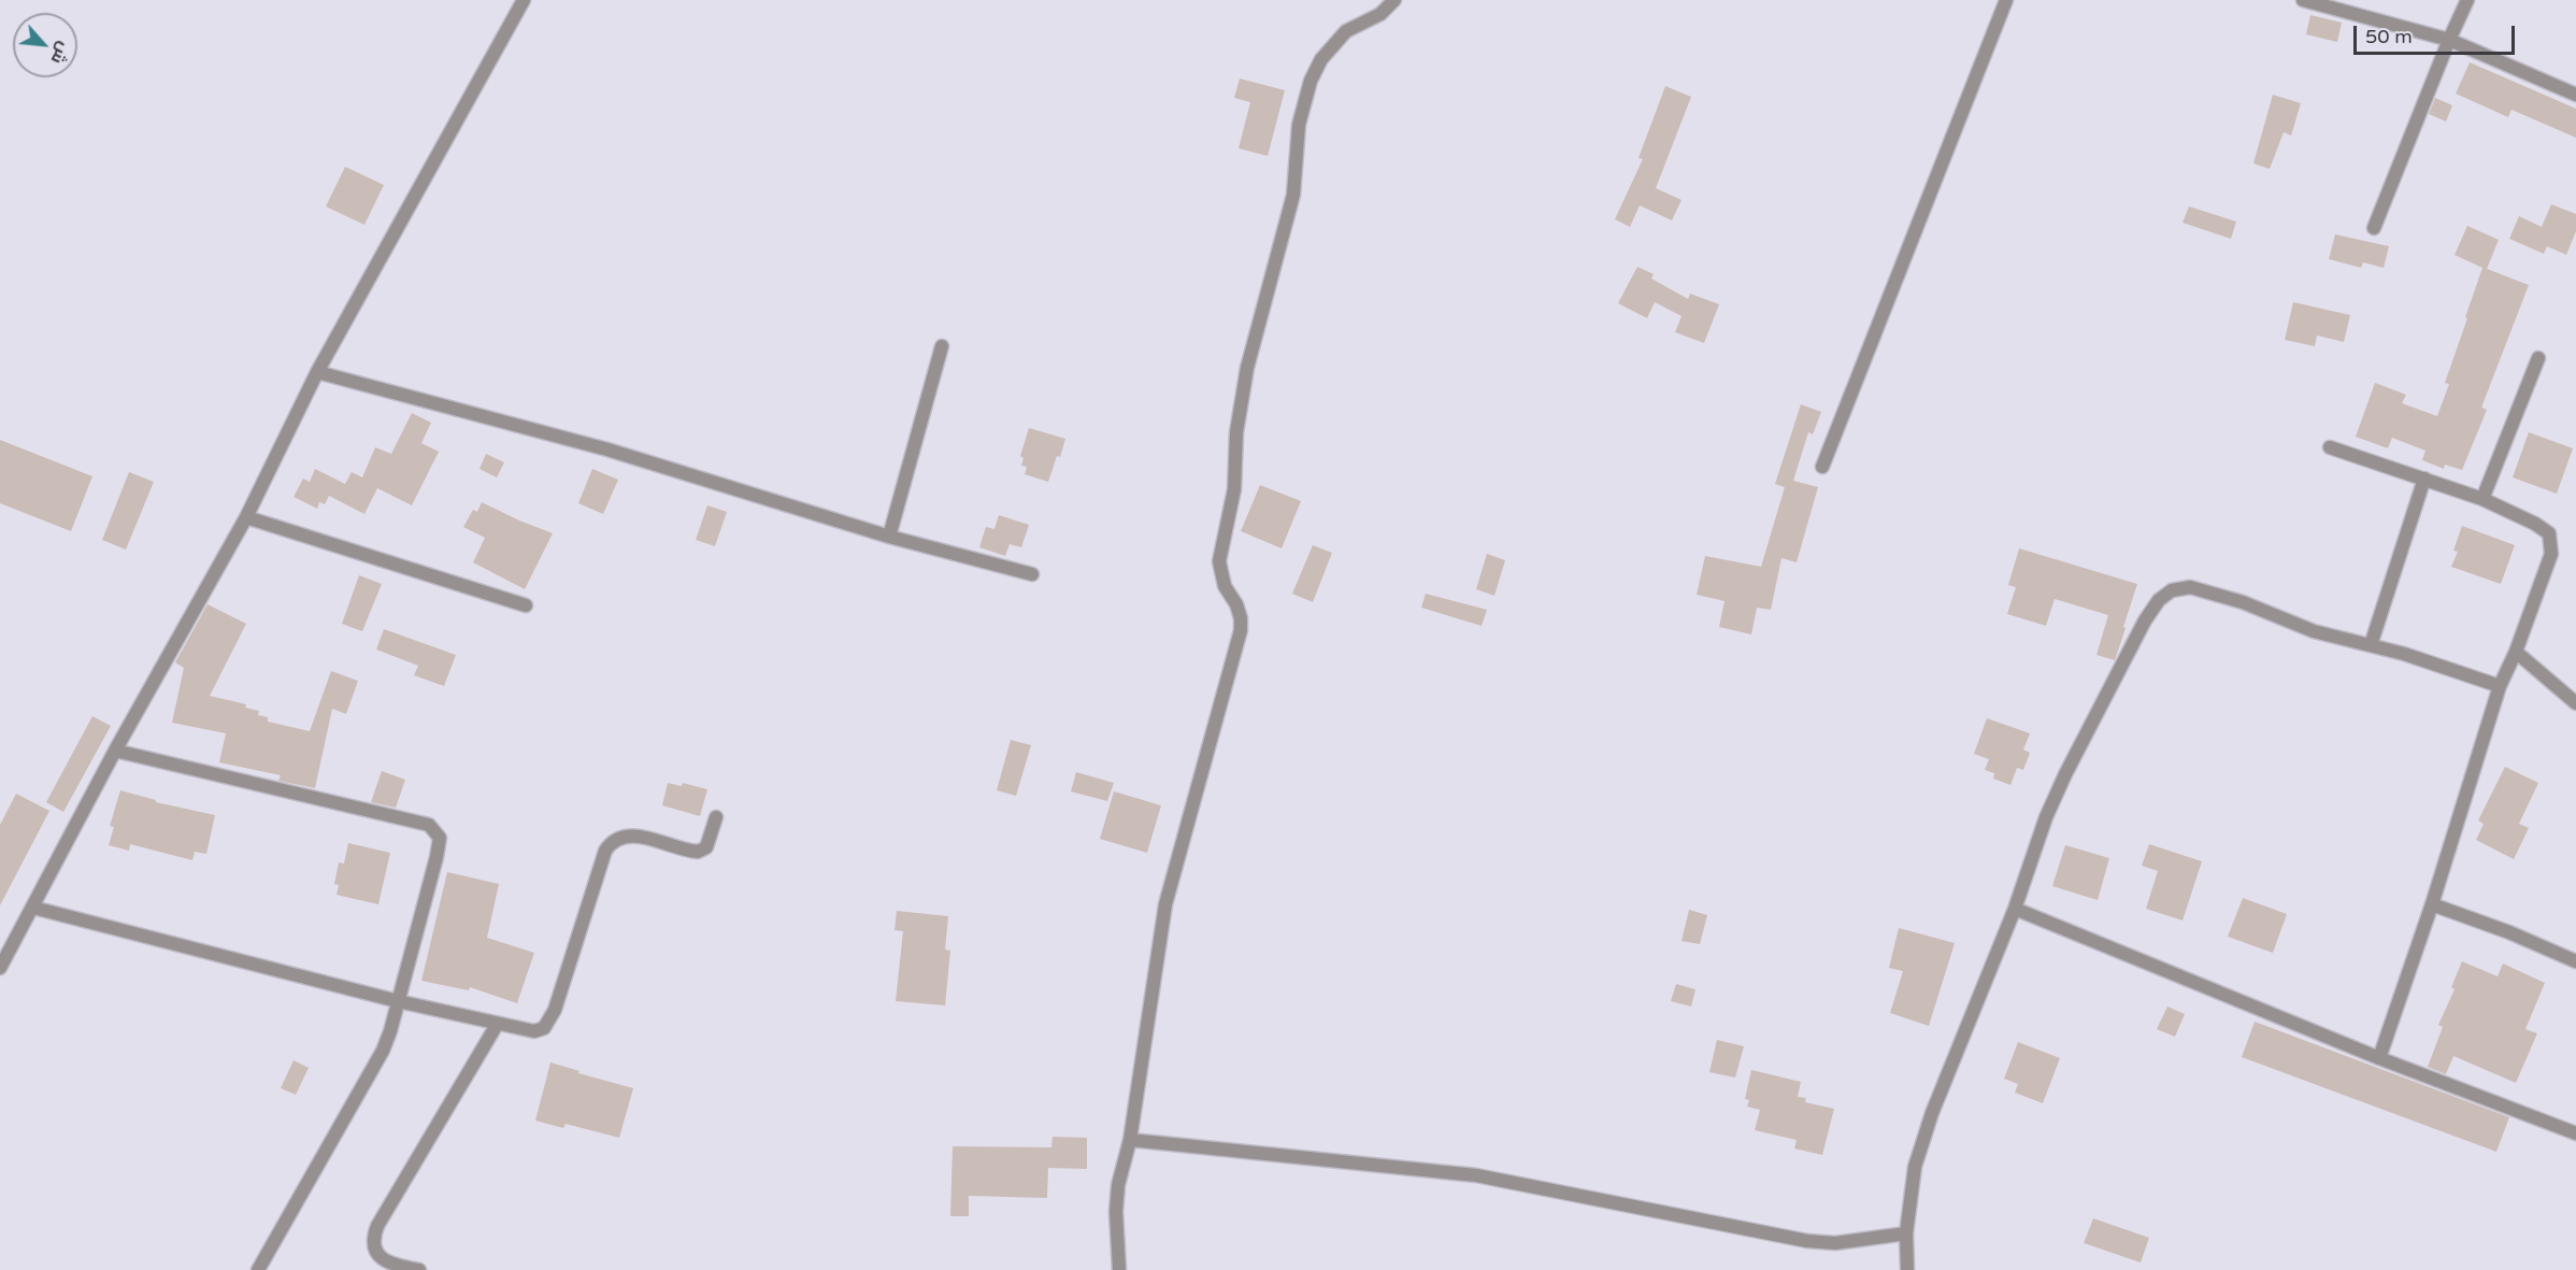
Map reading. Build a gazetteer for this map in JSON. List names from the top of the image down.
{
  "scale_bar": "50 m",
  "north": "bottom right"
}
